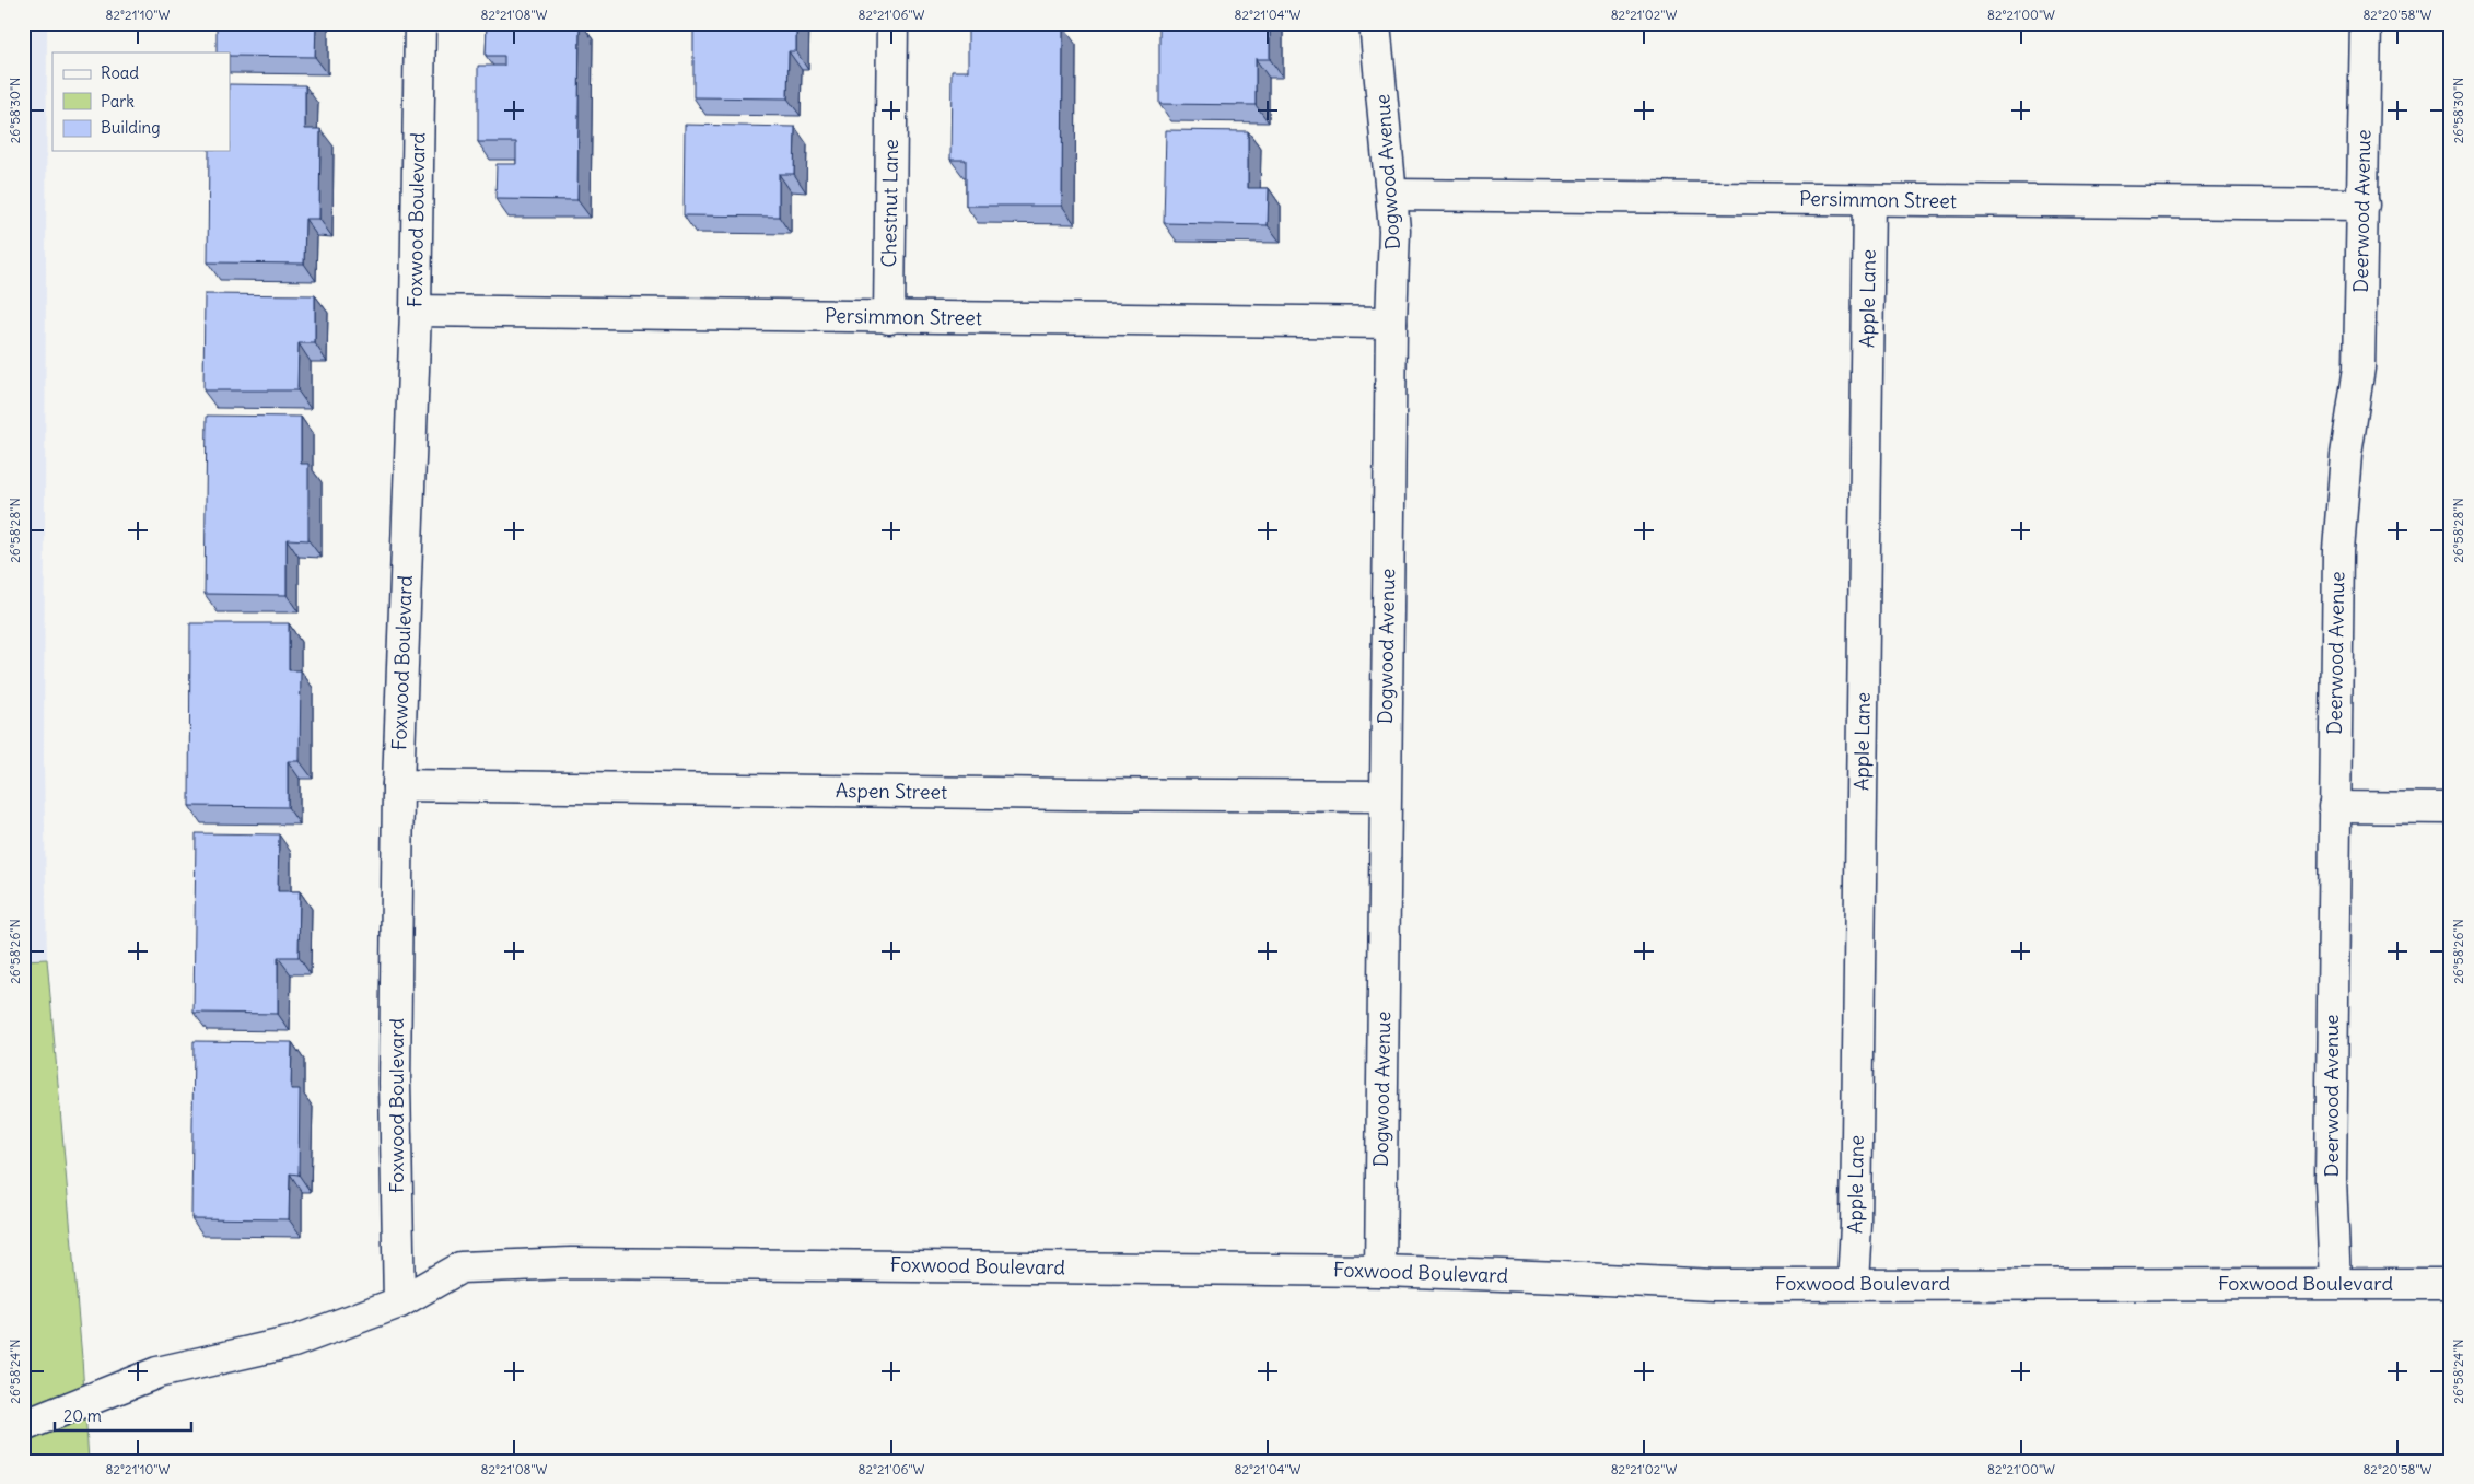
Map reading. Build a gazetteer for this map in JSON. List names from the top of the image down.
{
  "streets": {
    "street": [
      "Dogwood Avenue",
      "Persimmon Street",
      "Chestnut Lane",
      "Deerwood Avenue",
      "Foxwood Boulevard",
      "Apple Lane",
      "Aspen Street"
    ]
  },
  "crossings": [
    ["Dogwood Avenue", "Persimmon Street"],
    ["Dogwood Avenue", "Foxwood Boulevard"],
    ["Dogwood Avenue", "Aspen Street"],
    ["Persimmon Street", "Chestnut Lane"],
    ["Persimmon Street", "Deerwood Avenue"],
    ["Persimmon Street", "Foxwood Boulevard"],
    ["Persimmon Street", "Apple Lane"],
    ["Deerwood Avenue", "Foxwood Boulevard"],
    ["Foxwood Boulevard", "Apple Lane"],
    ["Foxwood Boulevard", "Aspen Street"]
  ],
  "legend": ["Road", "Park", "Building"],
  "scale_bar": "20 m",
  "coordinates": [
    "82°21'10\"W",
    "82°21'08\"W",
    "82°21'06\"W",
    "82°21'04\"W",
    "82°21'02\"W",
    "82°21'00\"W",
    "82°20'58\"W",
    "26°58'30\"N",
    "26°58'28\"N",
    "26°58'26\"N",
    "26°58'24\"N"
  ]
}
